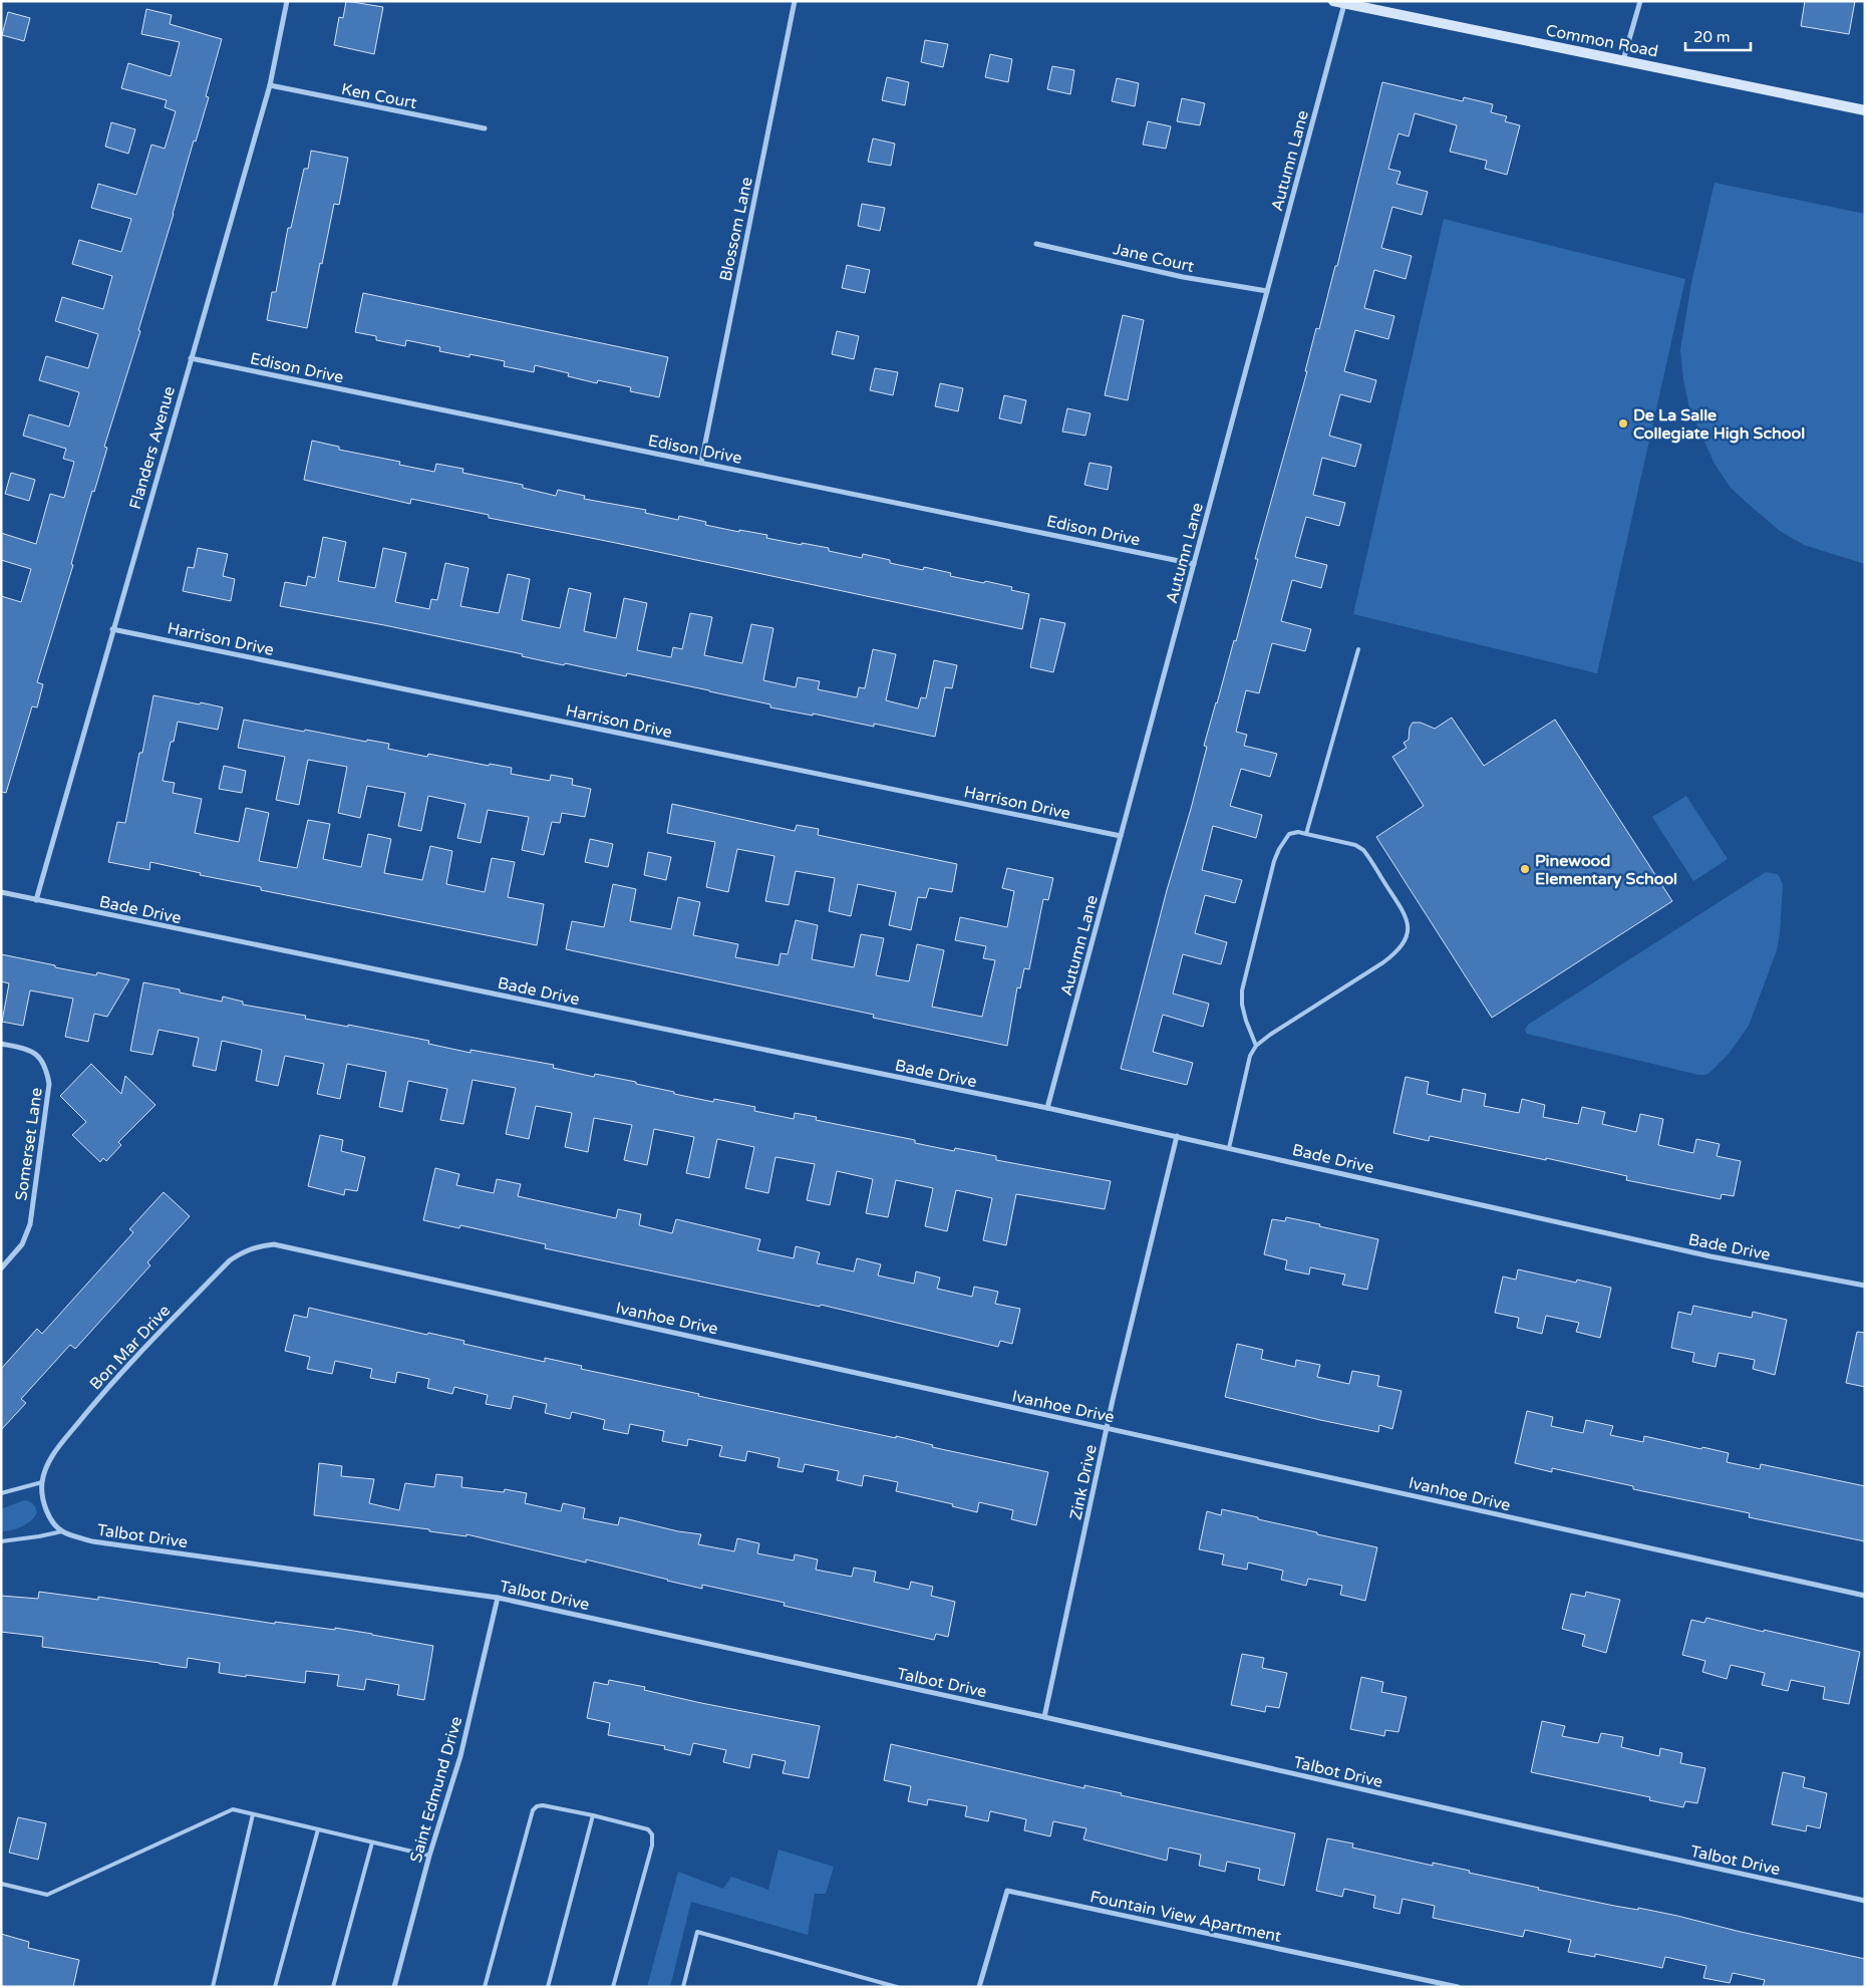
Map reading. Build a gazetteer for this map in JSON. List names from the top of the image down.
{
  "streets": {
    "street": [
      "Common Road",
      "Ken Court",
      "Autumn Lane",
      "Blossom Lane",
      "Jane Court",
      "Edison Drive",
      "Flanders Avenue",
      "Harrison Drive",
      "Bade Drive",
      "Somerset Lane",
      "Ivanhoe Drive",
      "Bon Mar Drive",
      "Zink Drive",
      "Talbot Drive",
      "Saint Edmund Drive",
      "Fountain View Apartment"
    ]
  },
  "crossings": [
    ["Common Road", "Autumn Lane"],
    ["Ken Court", "Flanders Avenue"],
    ["Autumn Lane", "Jane Court"],
    ["Autumn Lane", "Edison Drive"],
    ["Autumn Lane", "Harrison Drive"],
    ["Autumn Lane", "Bade Drive"],
    ["Blossom Lane", "Edison Drive"],
    ["Edison Drive", "Flanders Avenue"],
    ["Flanders Avenue", "Harrison Drive"],
    ["Flanders Avenue", "Bade Drive"],
    ["Bade Drive", "Zink Drive"],
    ["Ivanhoe Drive", "Bon Mar Drive"],
    ["Ivanhoe Drive", "Zink Drive"],
    ["Zink Drive", "Talbot Drive"],
    ["Talbot Drive", "Saint Edmund Drive"]
  ],
  "places": ["De La Salle Collegiate High School", "Pinewood Elementary School"],
  "scale_bar": "20 m"
}
